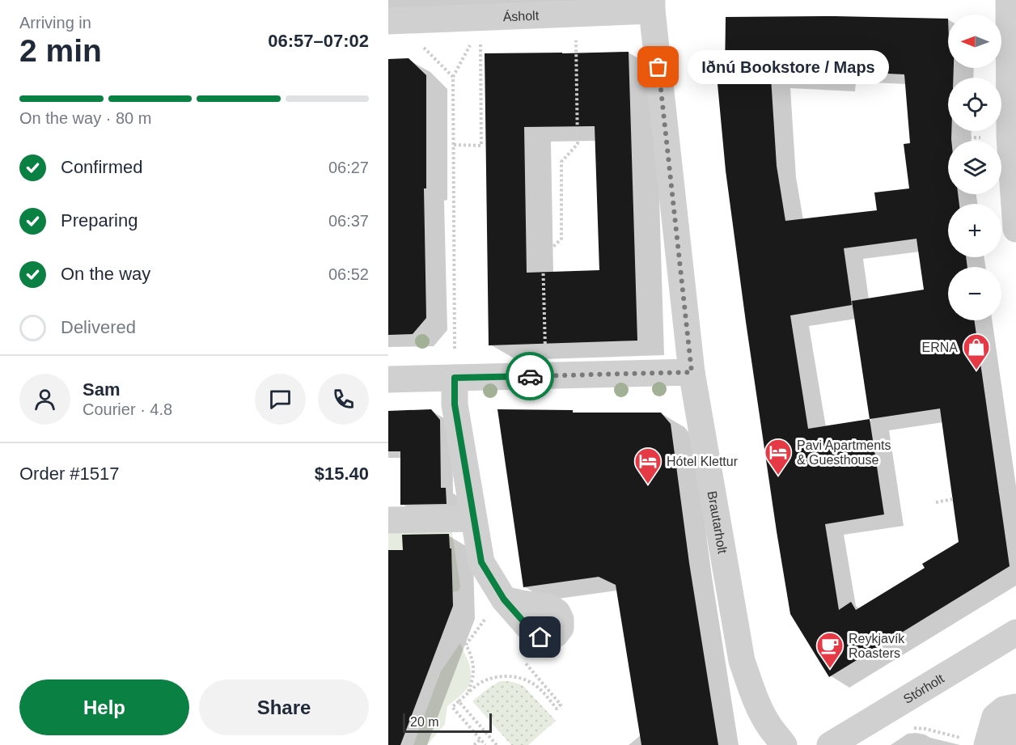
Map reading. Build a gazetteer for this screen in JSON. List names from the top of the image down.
{
  "streets": {
    "street": ["Ásholt", "Brautarholt", "Stórholt"]
  },
  "crossings": [
    ["Ásholt", "Brautarholt"]
  ],
  "places": {
    "other": ["Iðnú Bookstore / Maps"],
    "shop": ["ERNA"],
    "hotel": ["Pavi Apartments & Guesthouse", "Hótel Klettur"],
    "cafe": ["Reykjavík Roasters"]
  },
  "scale_bar": "20 m",
  "north": "left",
  "page": {
    "heading": ["2 min", "Arriving in", "06:57–07:02"],
    "panel": [
      "Sam",
      "Courier · 4.8",
      "Order #1517",
      "$15.40"
    ],
    "map_buttons": ["+", "−"],
    "bubble": "Iðnú Bookstore / Maps",
    "bar": "On the way · 80 m",
    "list": [
      ["Confirmed", "06:27"],
      ["Preparing", "06:37"],
      ["On the way", "06:52"],
      "Delivered"
    ],
    "buttons": ["Help", "Share"],
    "scale": "20 m"
  }
}
